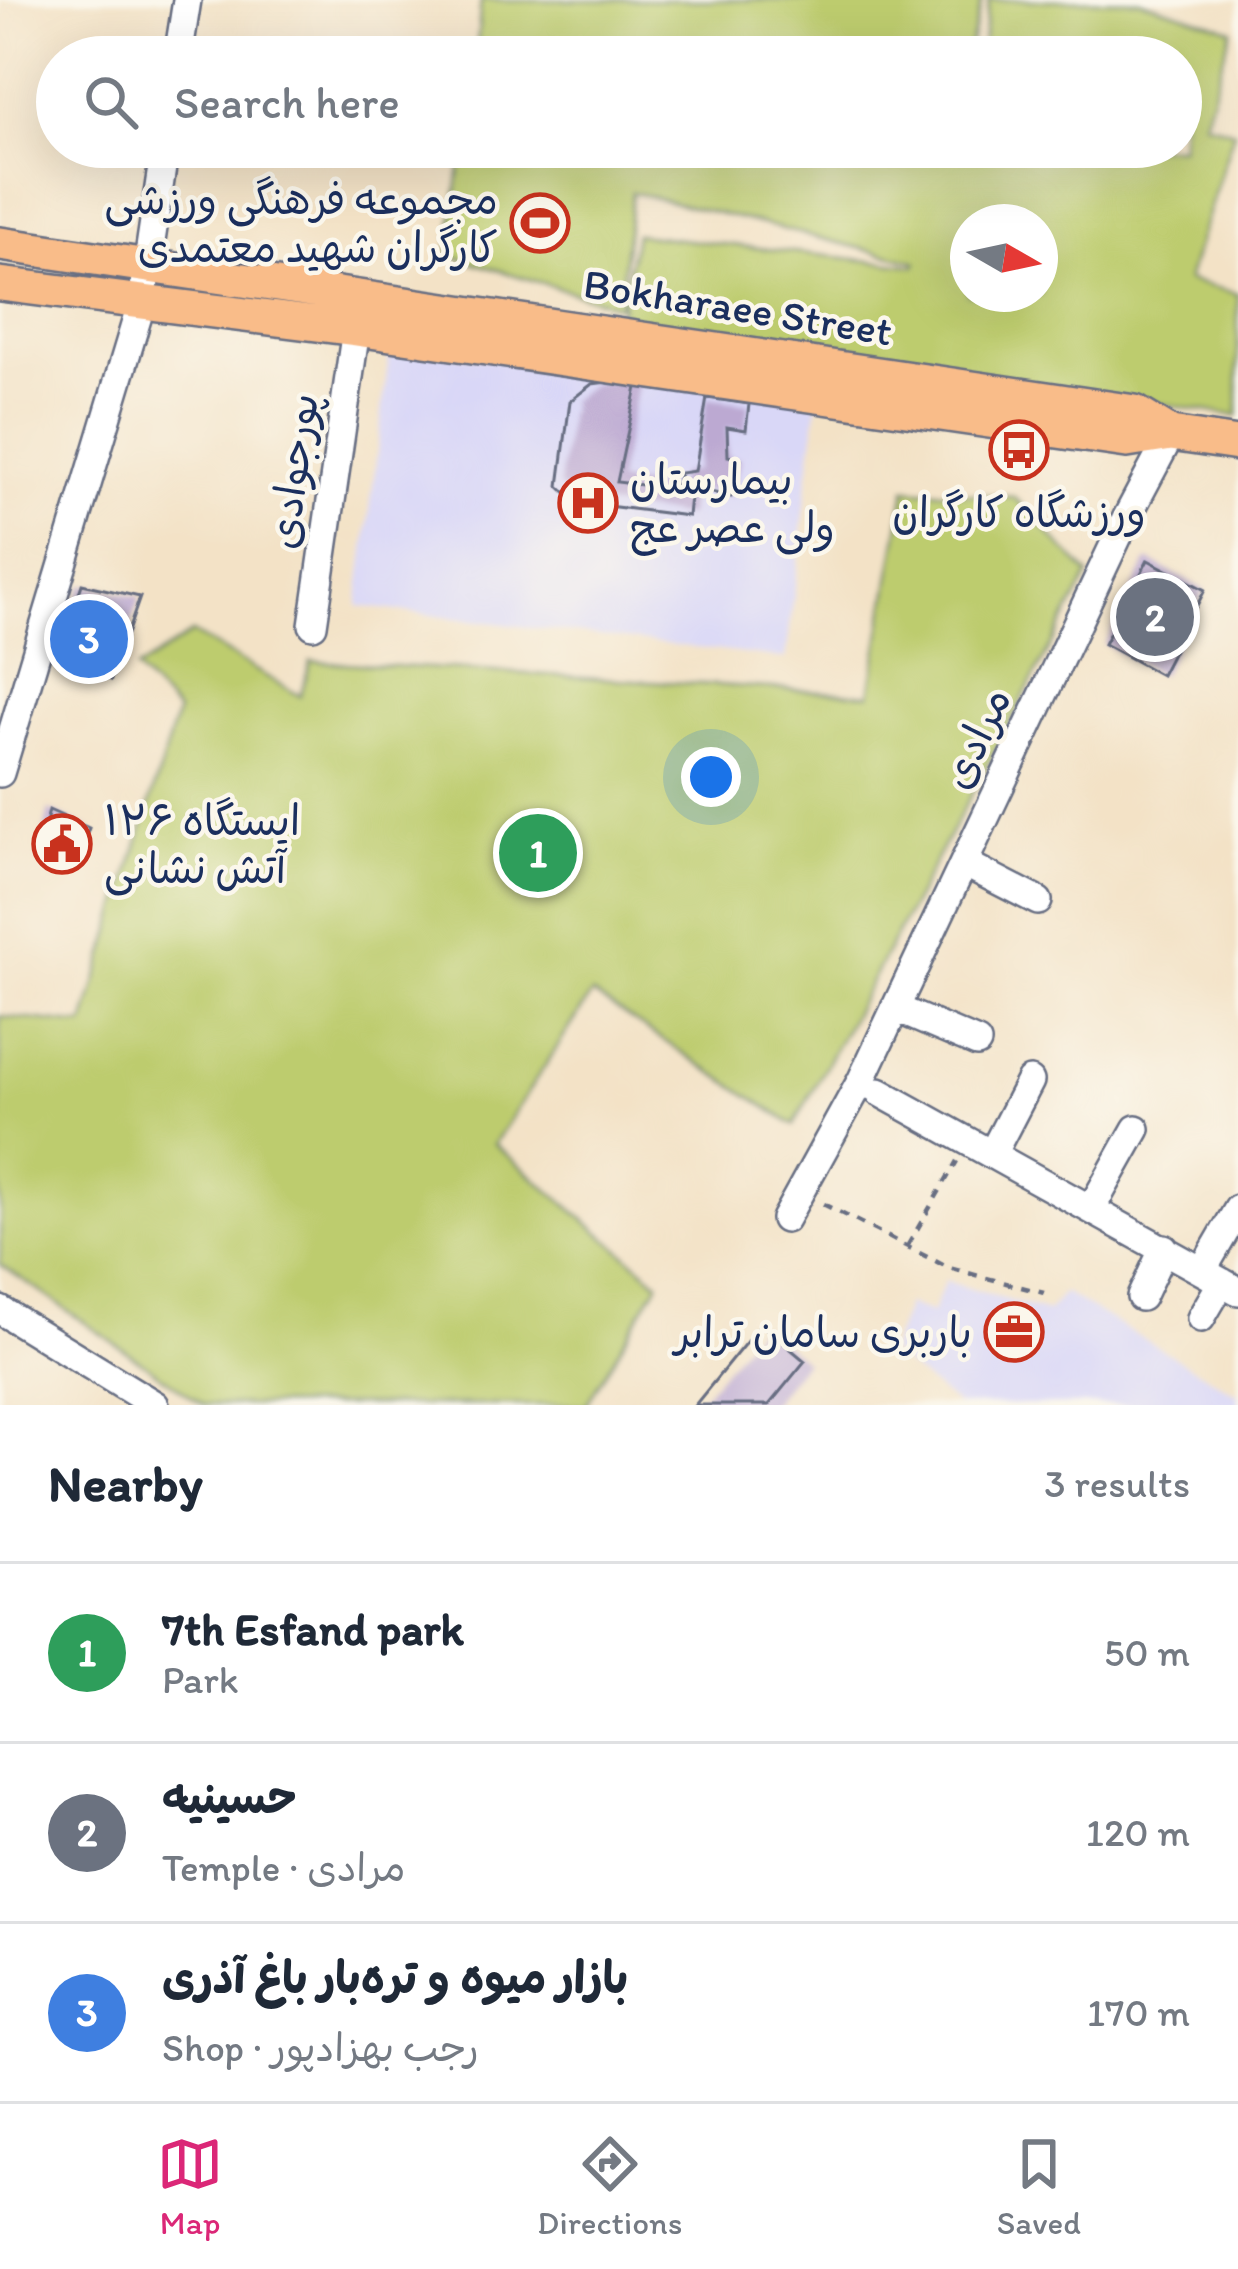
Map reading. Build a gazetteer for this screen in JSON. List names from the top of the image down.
{
  "streets": {
    "main road": ["Bokharaee Street"],
    "street": ["پورجوادی", "مرادی"]
  },
  "crossings": [
    ["Bokharaee Street", "پورجوادی"],
    ["Bokharaee Street", "مرادی"]
  ],
  "places": {
    "sports": ["مجموعه فرهنگی ورزشی کارگران شهید معتمدی"],
    "bus stop": ["ورزشگاه کارگران"],
    "hospital": ["بیمارستان ولی عصر عج"],
    "public building": ["ایستگاه ۱۲۶ آتش نشانی"],
    "office": ["باربری سامان ترابر"]
  },
  "north": "right",
  "page": {
    "search": "Search here",
    "pins": ["2", "3", "1"],
    "heading": ["Nearby", "3 results"],
    "list": [
      {
        "mark": "1",
        "name": "7th Esfand park",
        "note": "Park",
        "value": "50 m"
      },
      {
        "mark": "2",
        "name": "حسینیه",
        "note": "Temple · مرادی",
        "value": "120 m"
      },
      {
        "mark": "3",
        "name": "بازار میوه و تره‌بار باغ آذری",
        "note": "Shop · رجب بهزادپور",
        "value": "170 m"
      }
    ],
    "nav": ["Map", "Directions", "Saved"]
  }
}
